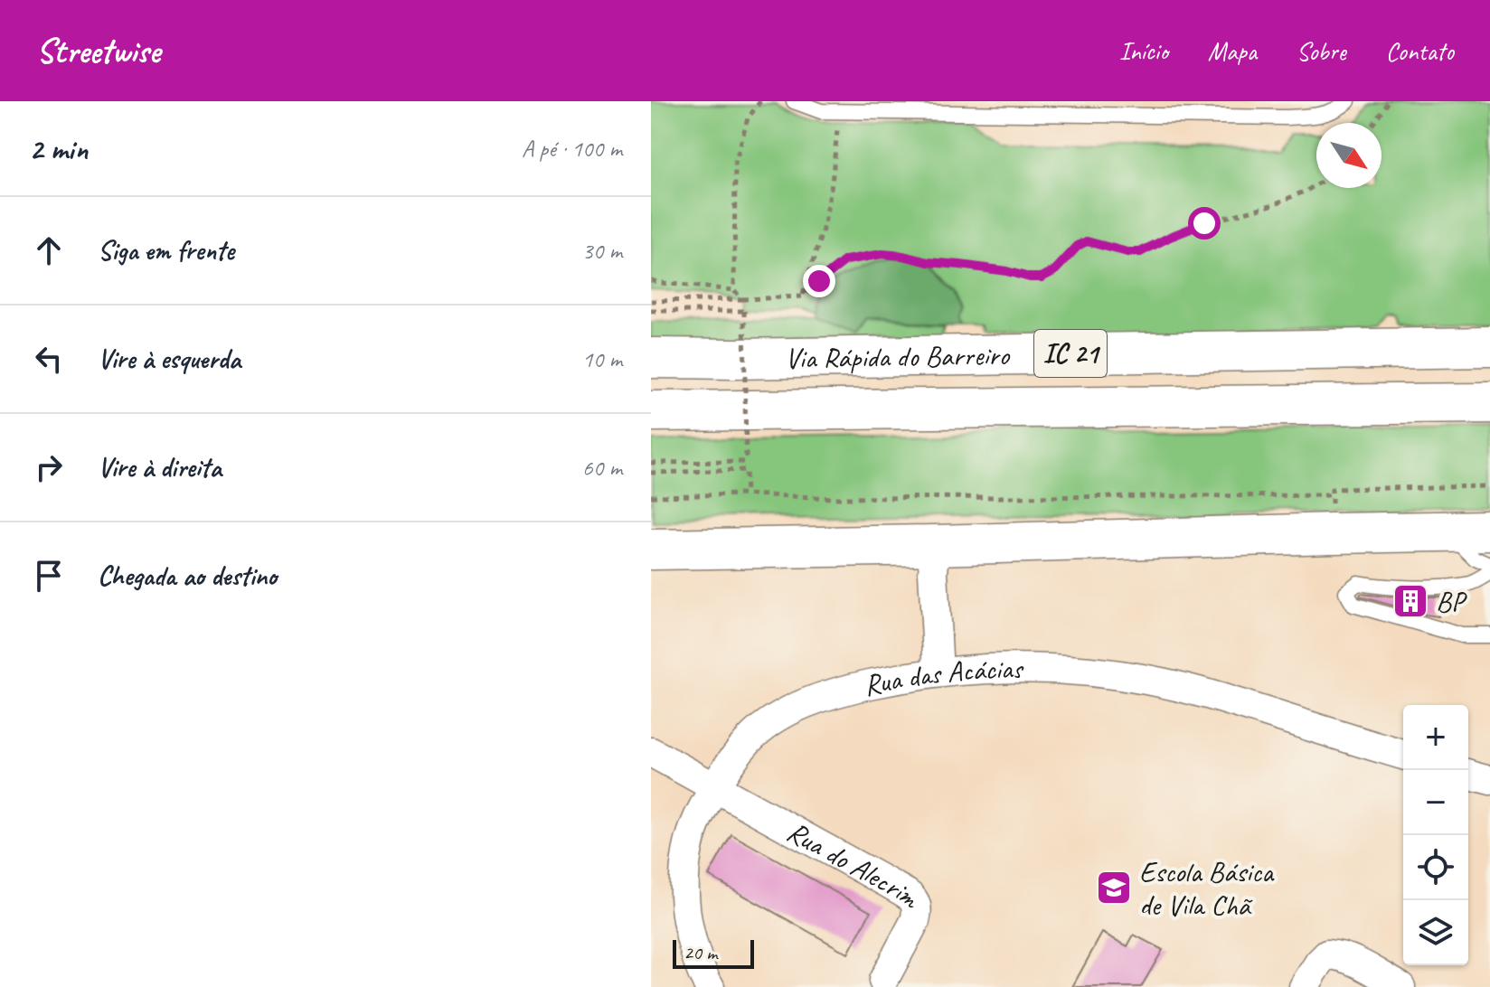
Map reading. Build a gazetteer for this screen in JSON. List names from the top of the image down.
{
  "streets": {
    "main road": ["IC 21", "Via Rápida do Barreiro"],
    "street": ["Rua das Acácias", "Rua do Alecrim"]
  },
  "crossings": [
    ["Rua das Acácias", "Rua do Alecrim"]
  ],
  "places": {
    "building": ["BP"],
    "school or university": ["Escola Básica de Vila Chã"]
  },
  "scale_bar": "20 m",
  "north": "bottom right",
  "page": {
    "header": "Streetwise",
    "nav": [
      "Início",
      "Mapa",
      "Sobre",
      "Contato"
    ],
    "heading": ["2 min", "A pé · 100 m"],
    "list": [
      ["Siga em frente", "30 m"],
      ["Vire à esquerda", "10 m"],
      ["Vire à direita", "60 m"],
      "Chegada ao destino"
    ],
    "map_buttons": ["+", "−"],
    "scale": "20 m"
  }
}
